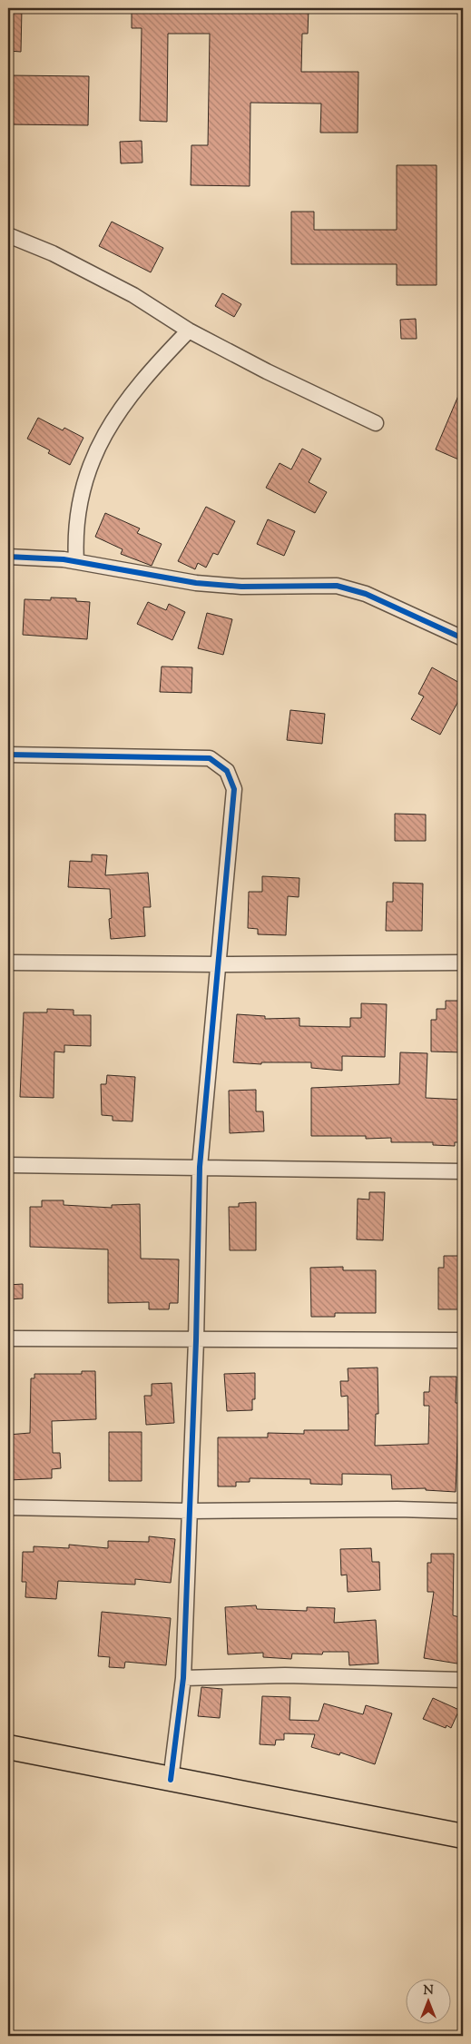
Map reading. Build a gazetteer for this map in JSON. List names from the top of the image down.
{
  "north": "top"
}
